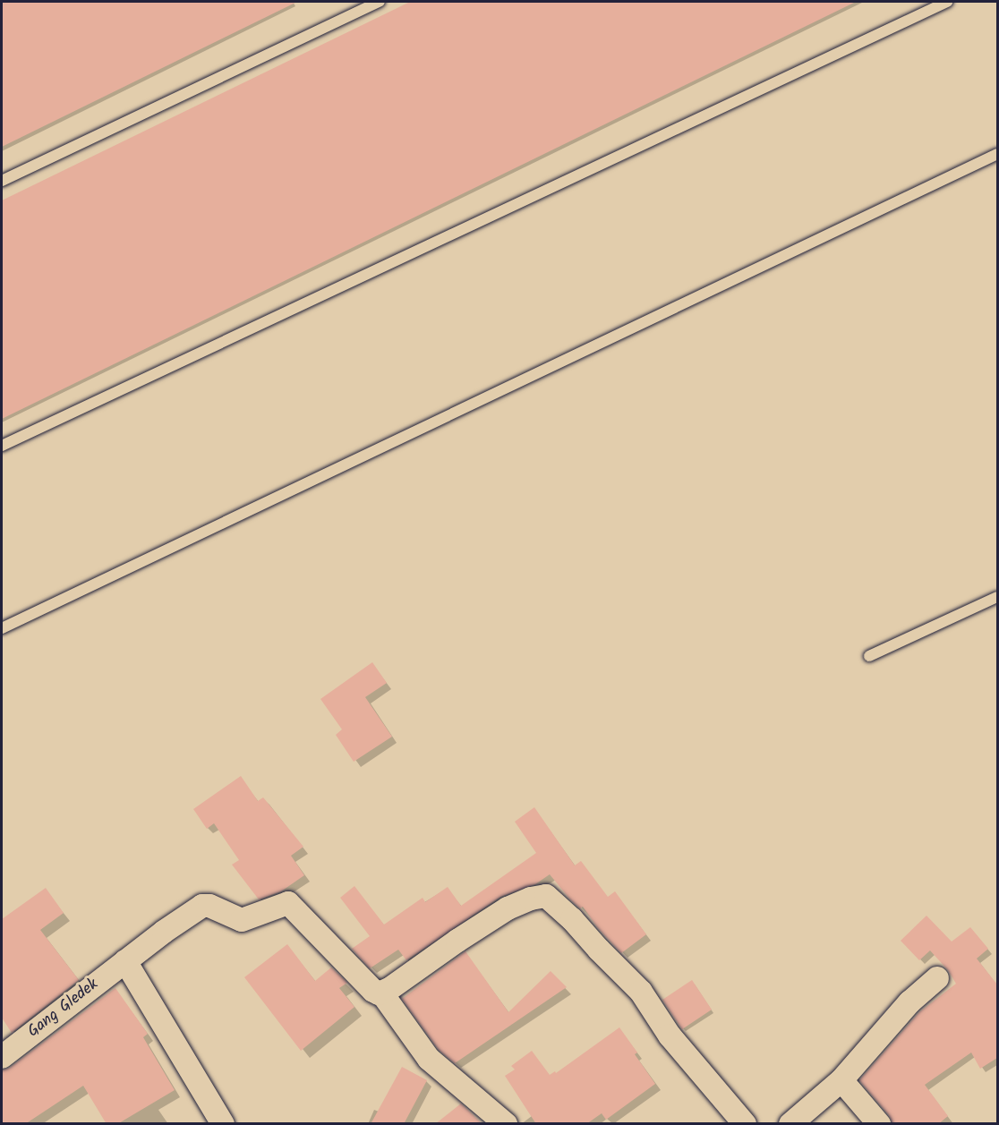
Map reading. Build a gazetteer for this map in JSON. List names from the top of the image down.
{
  "streets": {
    "street": ["Gang Gledek"]
  }
}
